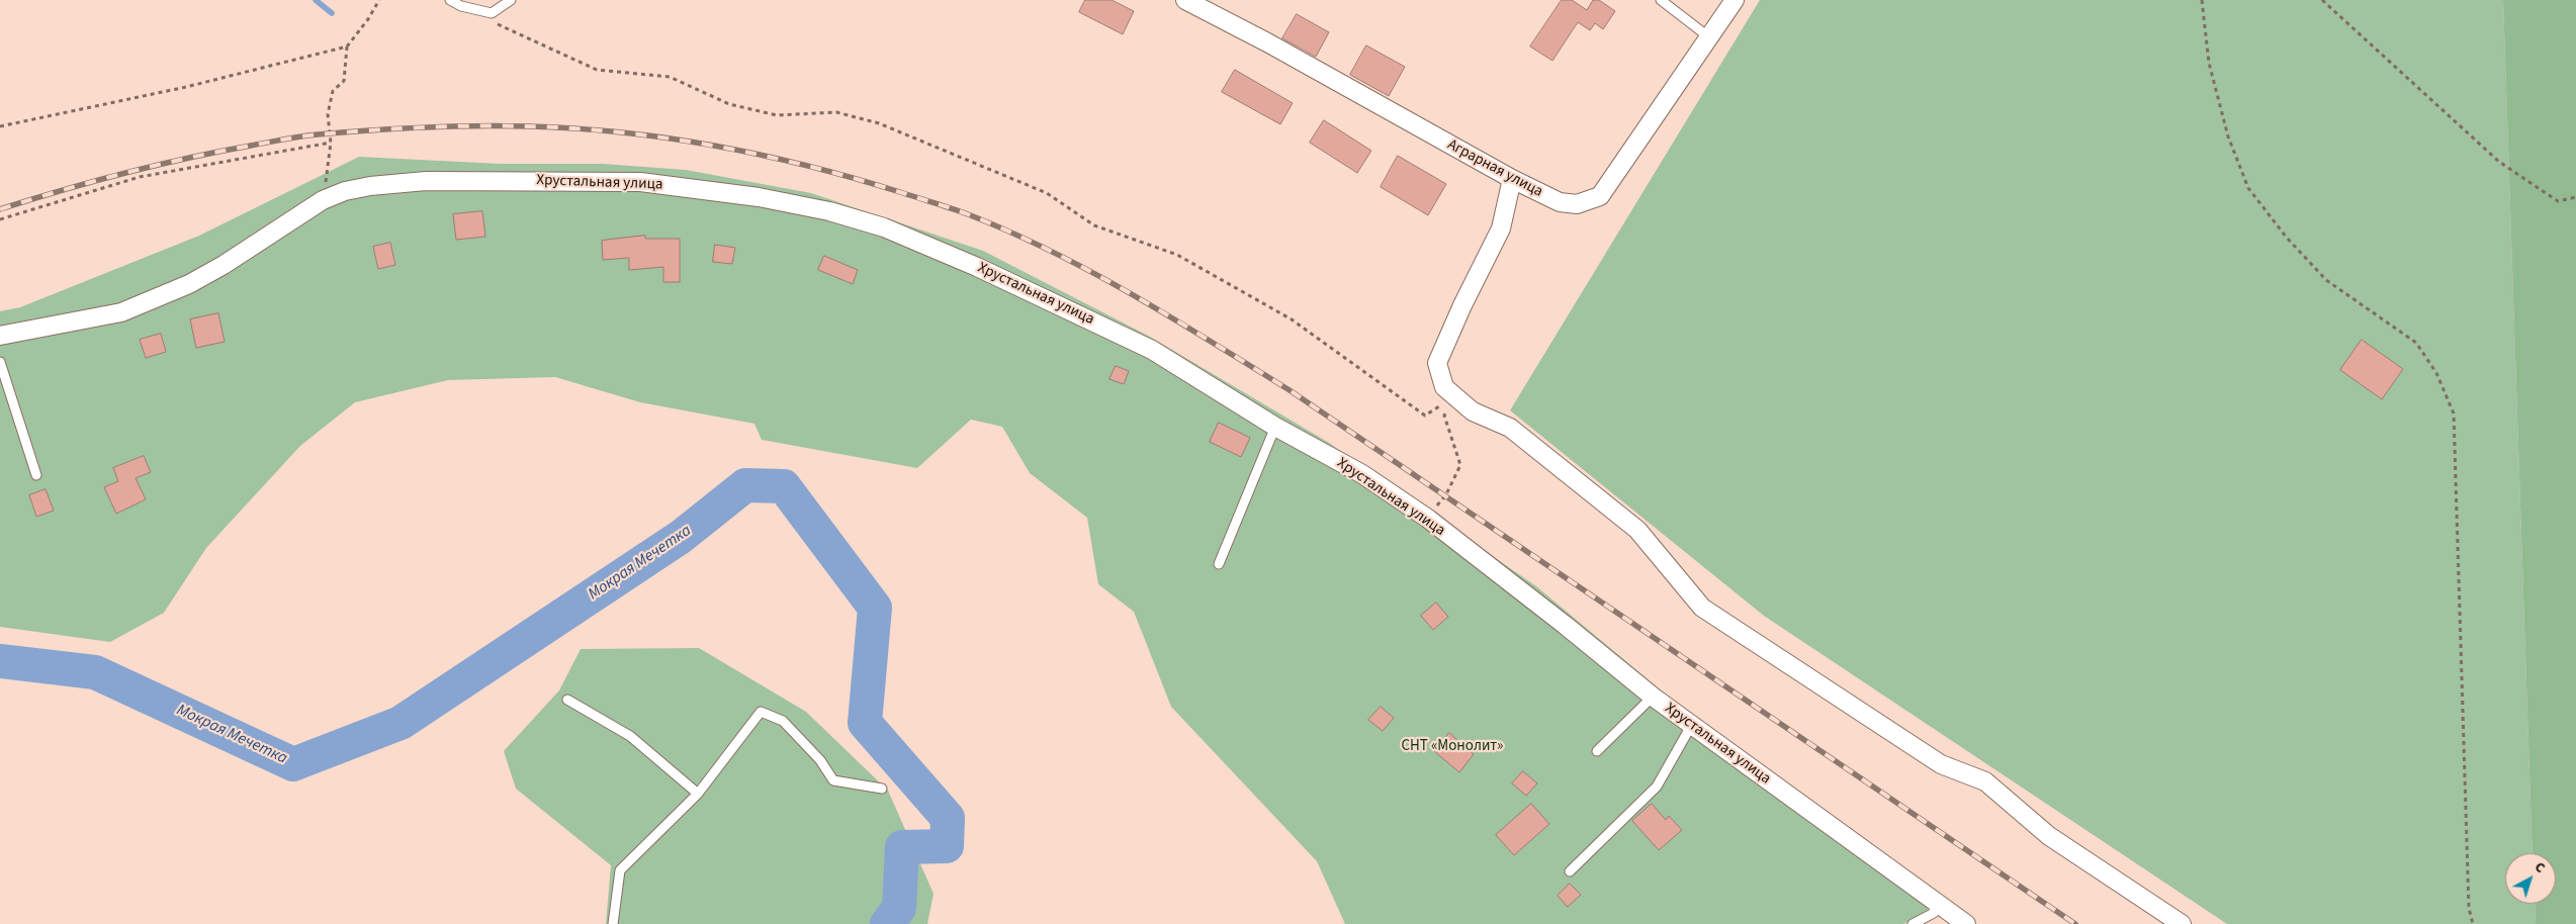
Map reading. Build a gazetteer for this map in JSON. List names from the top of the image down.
{
  "streets": {
    "street": ["Аграрная улица", "Хрустальная улица"]
  },
  "water": ["Мокрая Мечетка"],
  "parks": ["СНТ «Монолит»"],
  "north": "top right"
}
